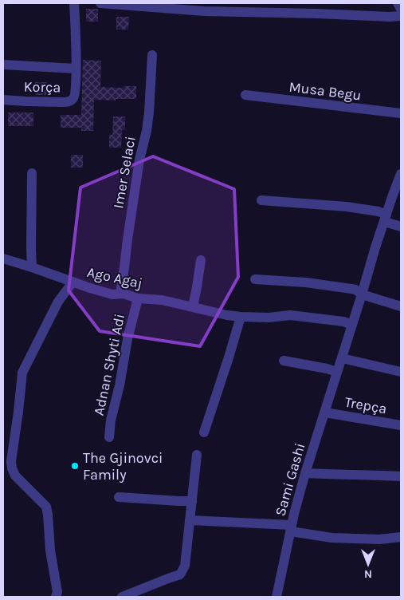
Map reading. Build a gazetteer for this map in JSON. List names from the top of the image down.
{
  "streets": {
    "street": [
      "Korça",
      "Musa Begu",
      "Imer Selaci",
      "Ago Agaj",
      "Adnan Shyti Adi",
      "Trepça",
      "Sami Gashi"
    ]
  },
  "crossings": [
    ["Imer Selaci", "Ago Agaj"],
    ["Ago Agaj", "Adnan Shyti Adi"],
    ["Ago Agaj", "Sami Gashi"],
    ["Trepça", "Sami Gashi"]
  ],
  "places": ["The Gjinovci Family"],
  "north": "bottom"
}
